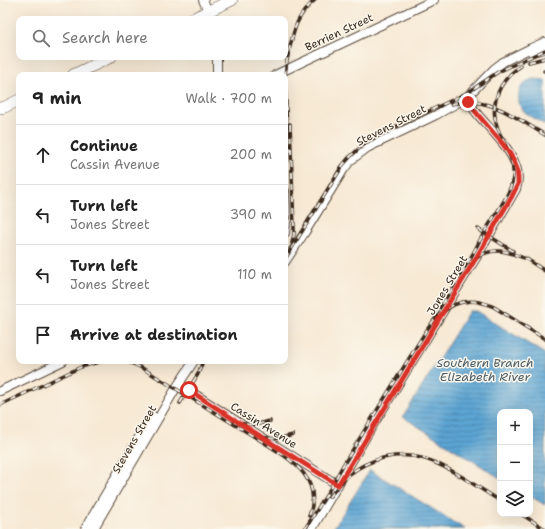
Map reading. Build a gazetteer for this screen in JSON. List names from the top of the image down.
{
  "streets": {
    "street": [
      "Berrien Street",
      "Stevens Street",
      "Jones Street",
      "Cassin Avenue"
    ]
  },
  "crossings": [
    ["Stevens Street", "Jones Street"],
    ["Stevens Street", "Cassin Avenue"],
    ["Jones Street", "Cassin Avenue"]
  ],
  "water": ["Southern Branch Elizabeth River"],
  "page": {
    "search": "Search here",
    "heading": ["9 min", "Walk · 700 m"],
    "list": [
      ["Continue", "Cassin Avenue", "200 m"],
      ["Turn left", "Jones Street", "390 m"],
      ["Turn left", "Jones Street", "110 m"],
      "Arrive at destination"
    ],
    "map_buttons": ["+", "−"]
  }
}
